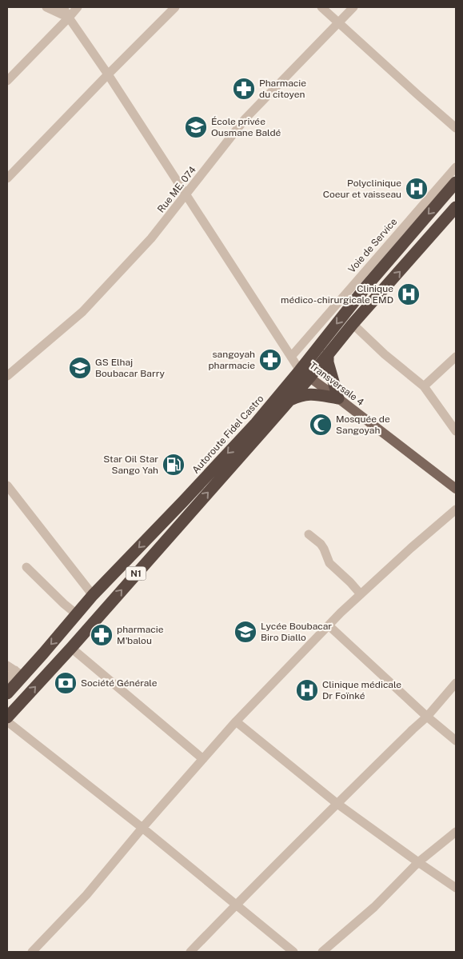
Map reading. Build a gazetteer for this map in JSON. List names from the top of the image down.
{
  "streets": {
    "highway": ["Autoroute Fidel Castro", "N1"],
    "main road": ["Transversale 4"],
    "street": ["Rue ME. 074", "Voie de Service"]
  },
  "crossings": [
    ["Voie de Service", "Autoroute Fidel Castro"],
    ["Transversale 4", "Autoroute Fidel Castro"]
  ],
  "places": {
    "pharmacy": ["Pharmacie du citoyen", "sangoyah pharmacie", "pharmacie M'balou"],
    "school or university": ["École privée Ousmane Baldé", "GS Elhaj Boubacar Barry", "Lycée Boubacar Biro Diallo"],
    "hospital": ["Polyclinique Coeur et vaisseau", "Clinique médico-chirurgicale EMD", "Clinique médicale Dr Foïnké"],
    "mosque": ["Mosquée de Sangoyah"],
    "fuel station": ["Star Oil Star Sango Yah"],
    "bank": ["Société Générale"]
  }
}
